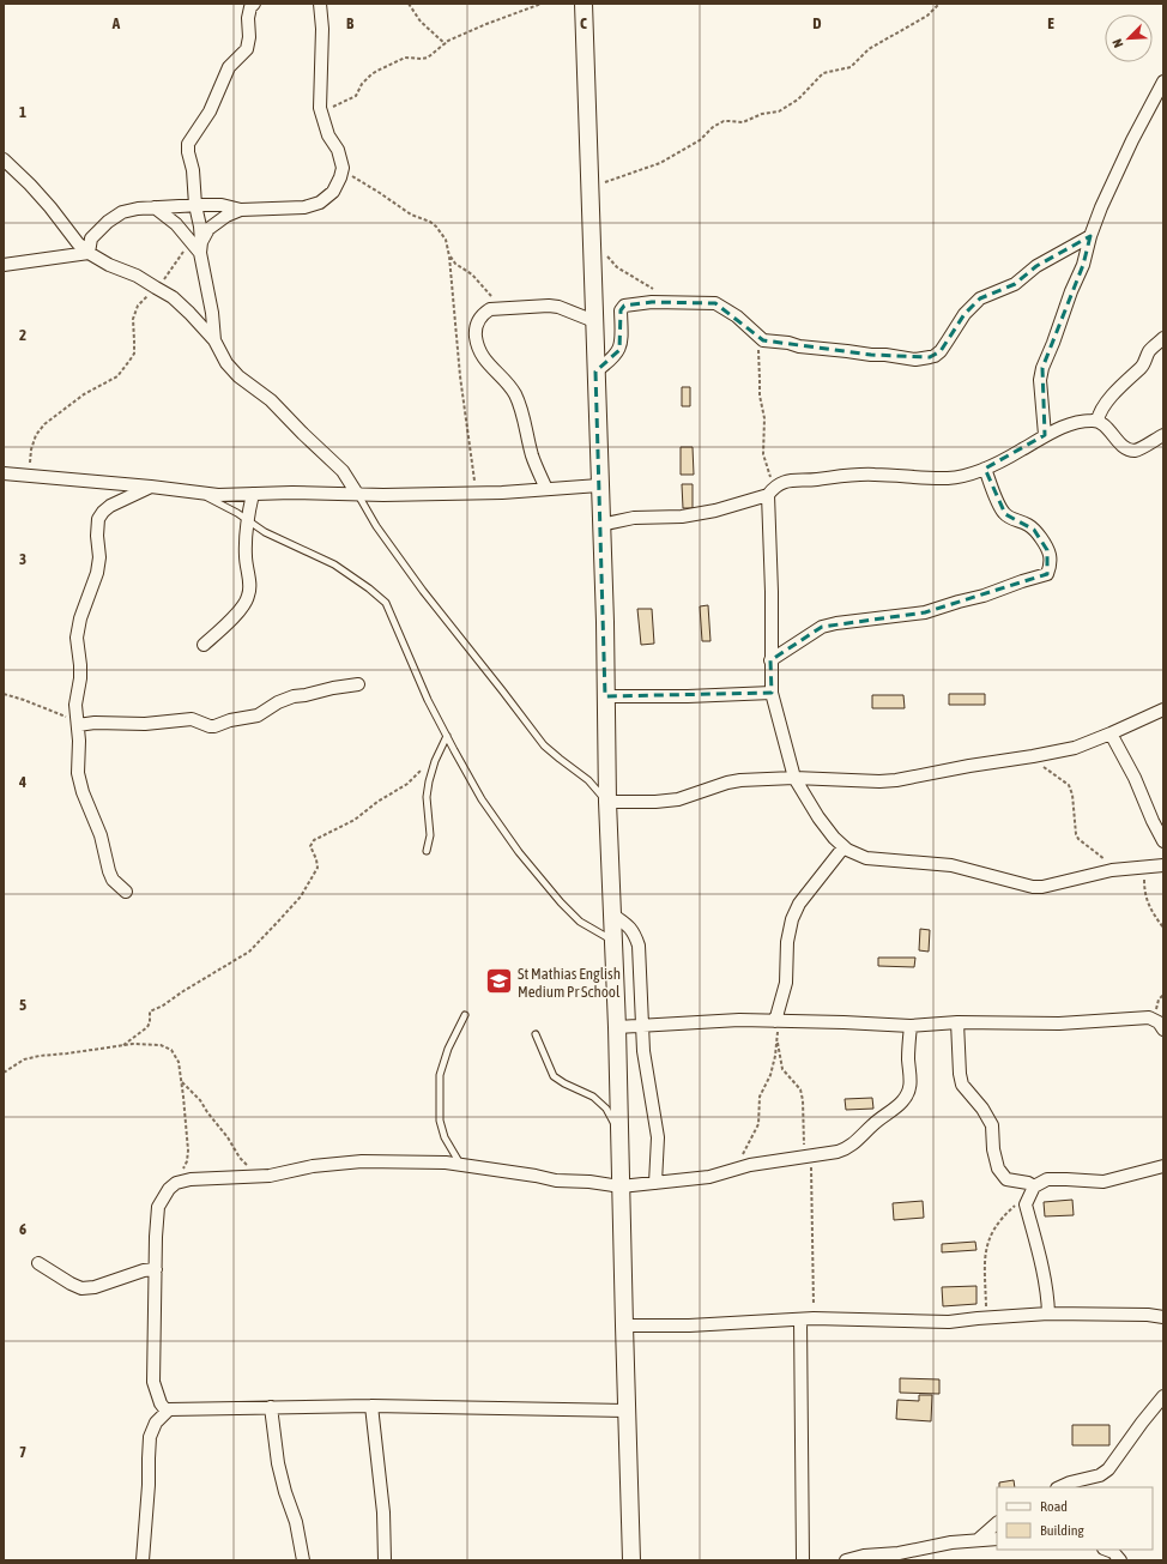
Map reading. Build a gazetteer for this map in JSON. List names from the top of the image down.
{
  "places": {
    "school or university": ["St Mathias English Medium Pr School"]
  },
  "legend": ["Road", "Building"],
  "north": "bottom left",
  "grid": {
    "columns": [
      "A",
      "B",
      "C",
      "D",
      "E"
    ],
    "rows": [
      "1",
      "2",
      "3",
      "4",
      "5",
      "6",
      "7"
    ]
  }
}
